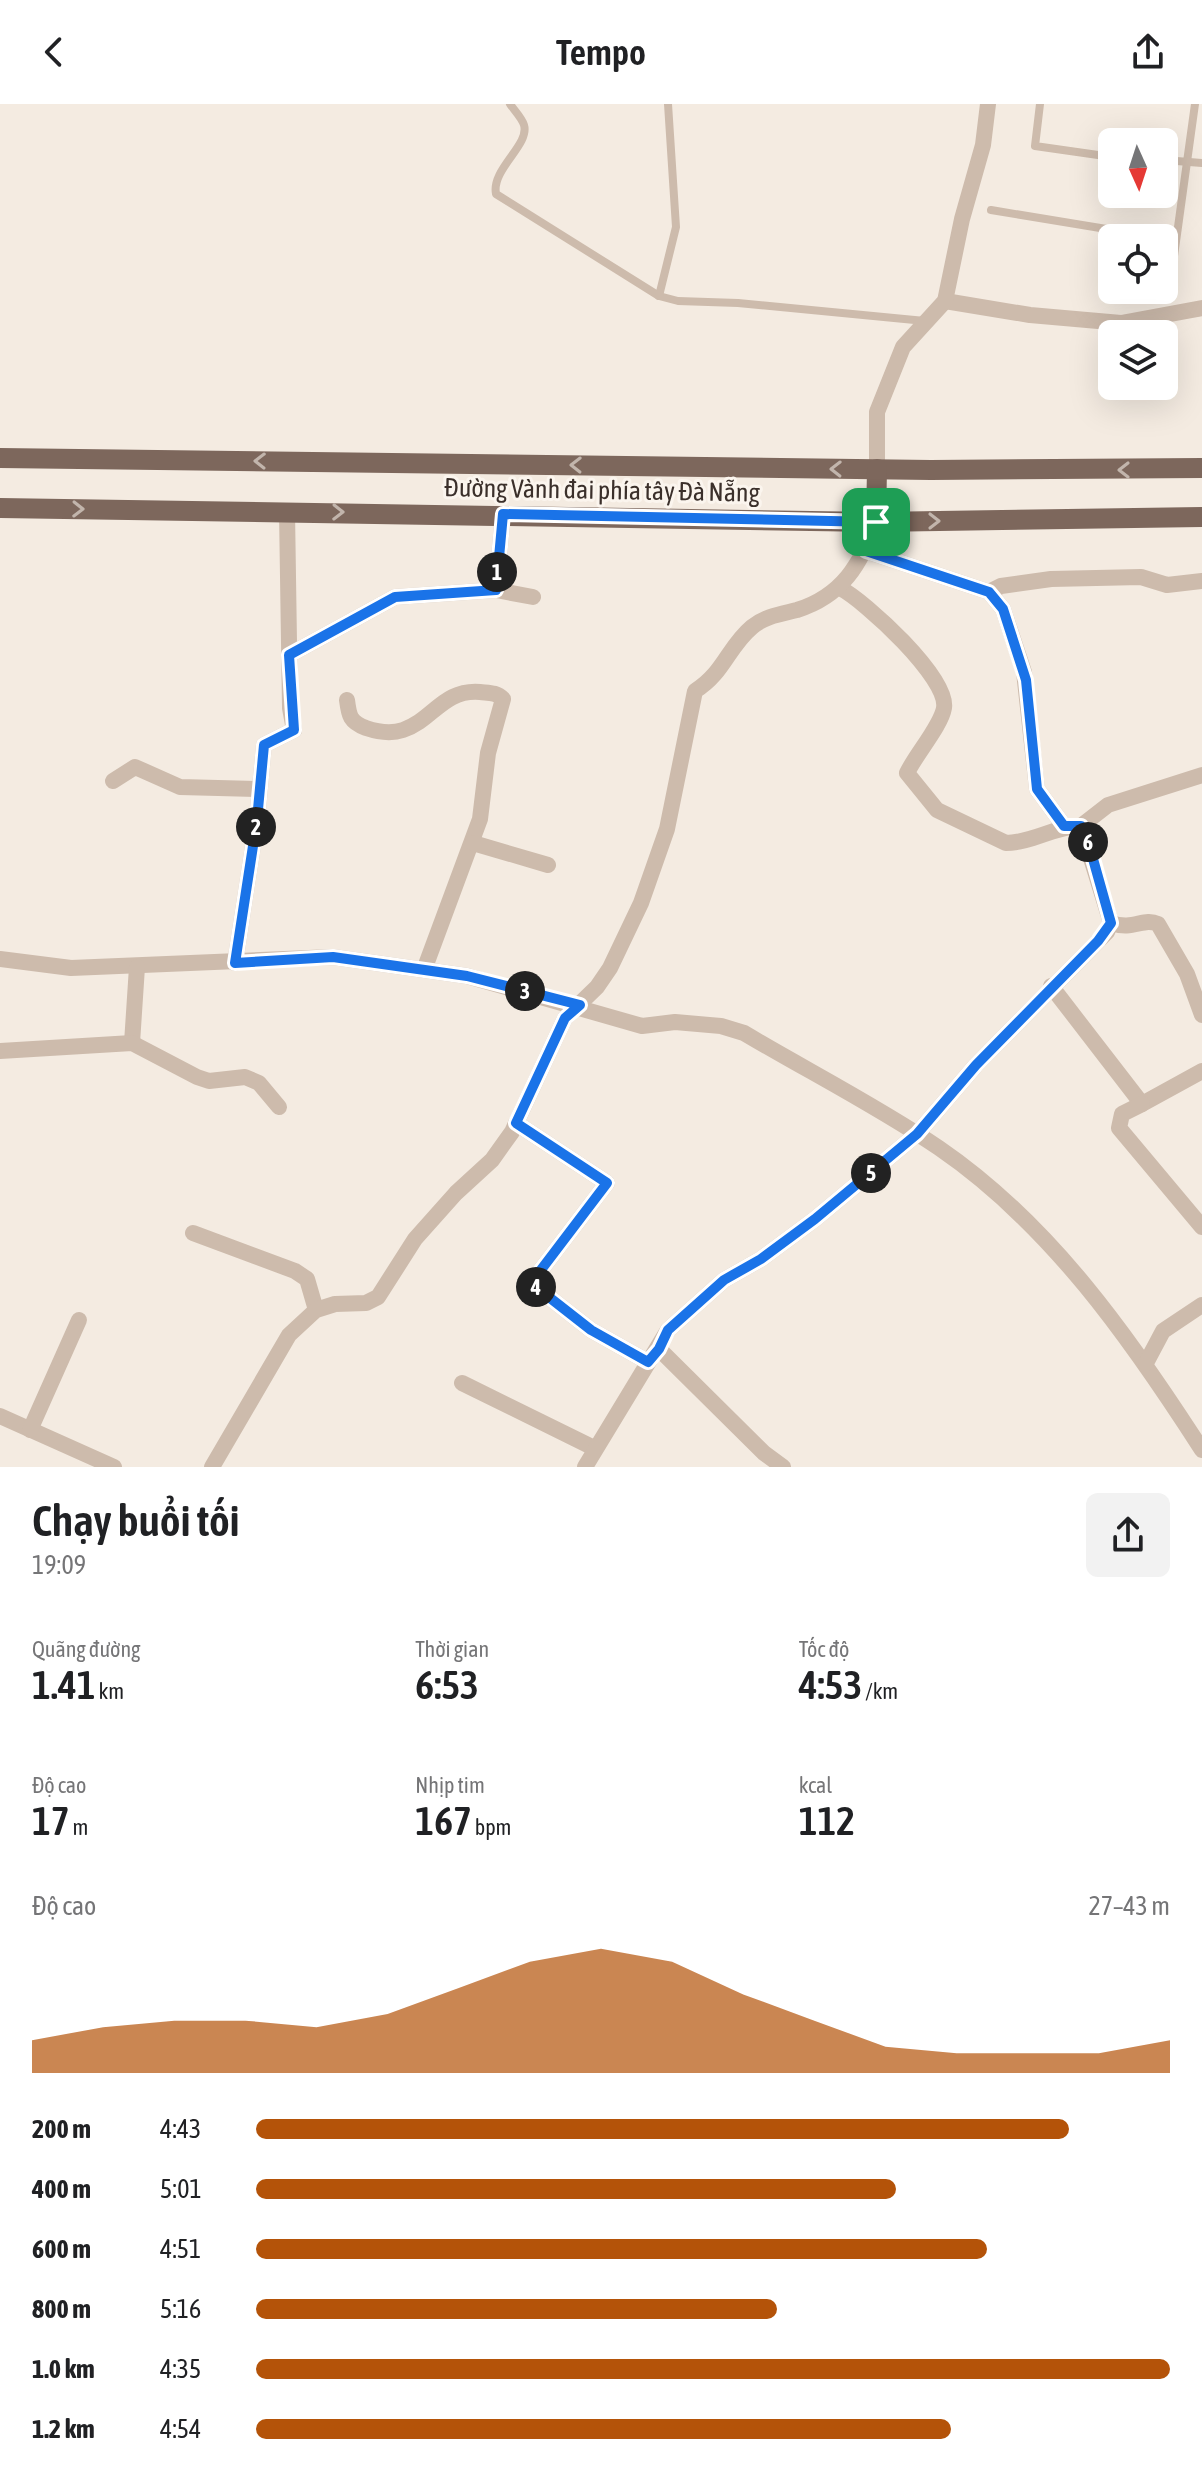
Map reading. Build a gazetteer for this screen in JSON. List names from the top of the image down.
{
  "streets": {
    "main road": ["Đường Vành đai phía tây Đà Nẵng"]
  },
  "north": "bottom",
  "page": {
    "header": "Tempo",
    "pins": [
      "1",
      "2",
      "6",
      "3",
      "5",
      "4"
    ],
    "heading": ["Chạy buổi tối", "19:09"],
    "stats": [
      ["Quãng đường", "1.41 km"],
      ["Thời gian", "6:53"],
      ["Tốc độ", "4:53 /km"],
      ["Độ cao", "17 m"],
      ["Nhịp tim", "167 bpm"],
      ["kcal", "112"]
    ],
    "chart": ["Độ cao", "27–43 m"],
    "list": [
      {
        "name": "200 m",
        "note": "4:43"
      },
      {
        "name": "400 m",
        "note": "5:01"
      },
      {
        "name": "600 m",
        "note": "4:51"
      },
      {
        "name": "800 m",
        "note": "5:16"
      },
      {
        "name": "1.0 km",
        "note": "4:35"
      },
      {
        "name": "1.2 km",
        "note": "4:54"
      }
    ]
  }
}
